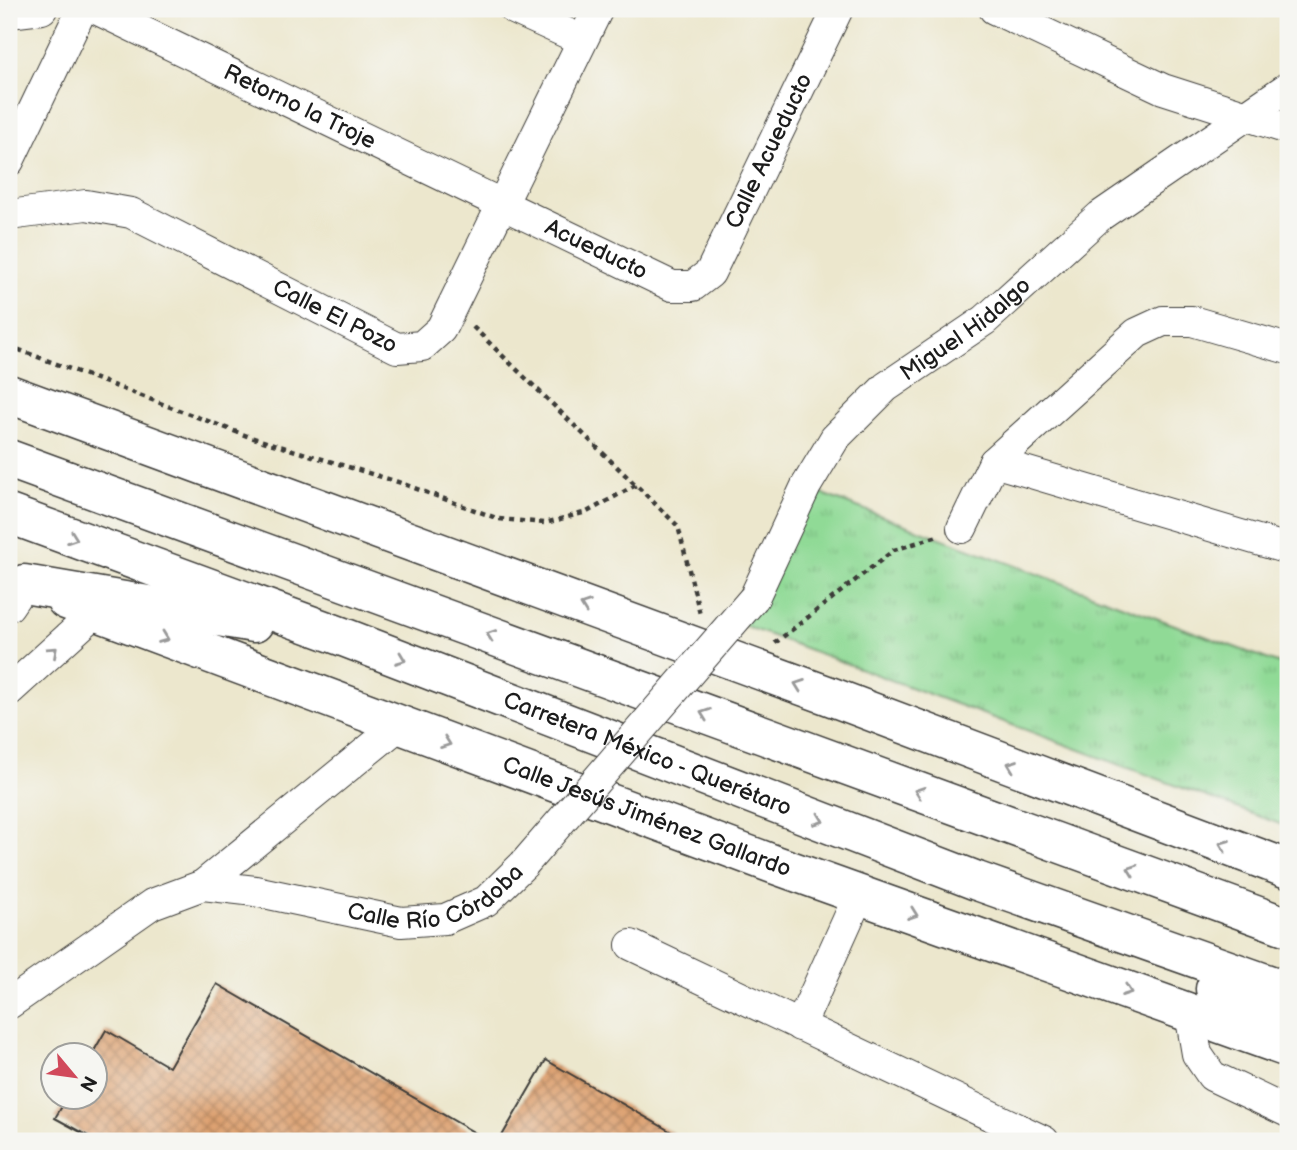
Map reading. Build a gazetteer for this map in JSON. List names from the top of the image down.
{
  "streets": {
    "main road": ["Carretera México - Querétaro", "Calle Jesús Jiménez Gallardo"],
    "street": [
      "Retorno la Troje",
      "Calle Acueducto",
      "Acueducto",
      "Calle El Pozo",
      "Miguel Hidalgo",
      "Calle Río Córdoba"
    ]
  },
  "crossings": [
    ["Retorno la Troje", "Acueducto"],
    ["Retorno la Troje", "Calle El Pozo"],
    ["Calle Acueducto", "Acueducto"],
    ["Acueducto", "Calle El Pozo"],
    ["Miguel Hidalgo", "Calle Río Córdoba"],
    ["Calle Jesús Jiménez Gallardo", "Calle Río Córdoba"]
  ],
  "north": "bottom right"
}
